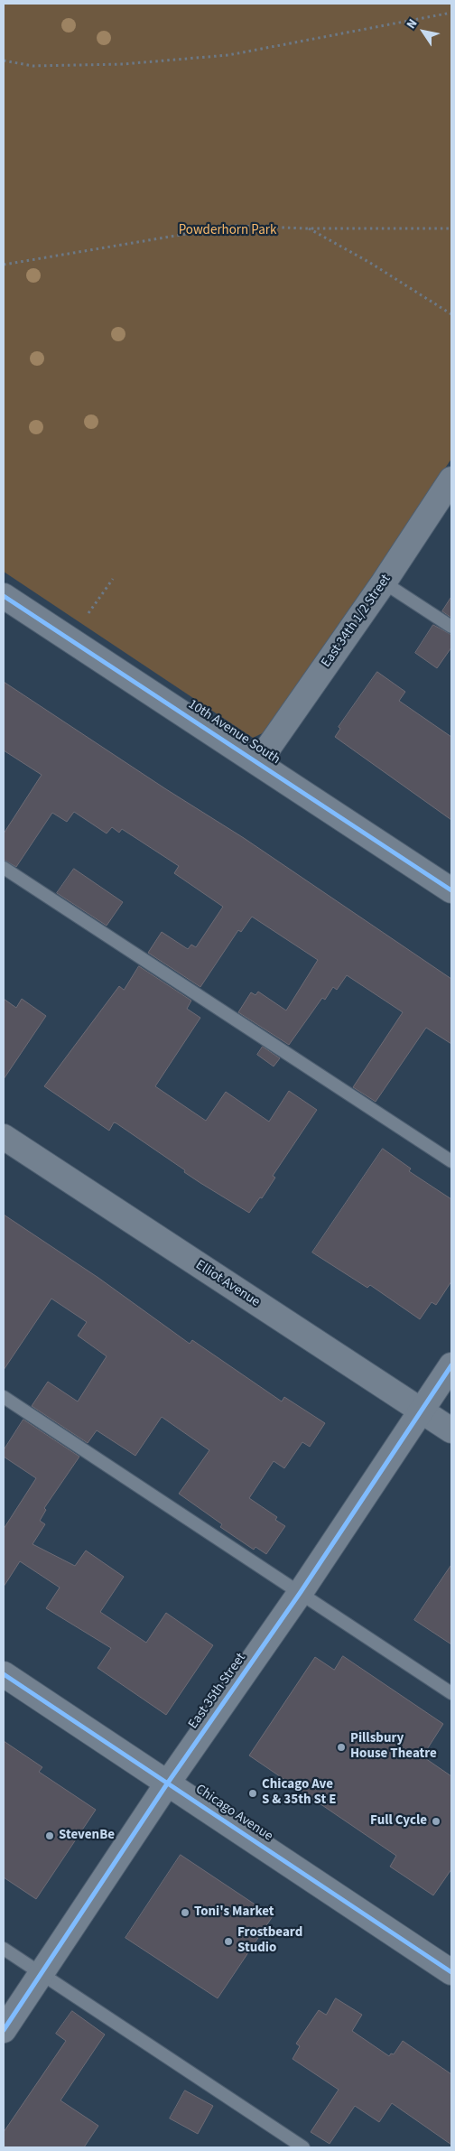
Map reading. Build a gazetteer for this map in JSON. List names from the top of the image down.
{
  "streets": {
    "street": [
      "East 34th 1/2 Street",
      "10th Avenue South",
      "Elliot Avenue",
      "East 35th Street",
      "Chicago Avenue"
    ]
  },
  "crossings": [
    ["East 34th 1/2 Street", "10th Avenue South"],
    ["Elliot Avenue", "East 35th Street"],
    ["East 35th Street", "Chicago Avenue"]
  ],
  "parks": ["Powderhorn Park"],
  "places": [
    "Pillsbury House Theatre",
    "Chicago Ave S & 35th St E",
    "Full Cycle",
    "StevenBe",
    "Toni's Market",
    "Frostbeard Studio"
  ],
  "north": "top left"
}
